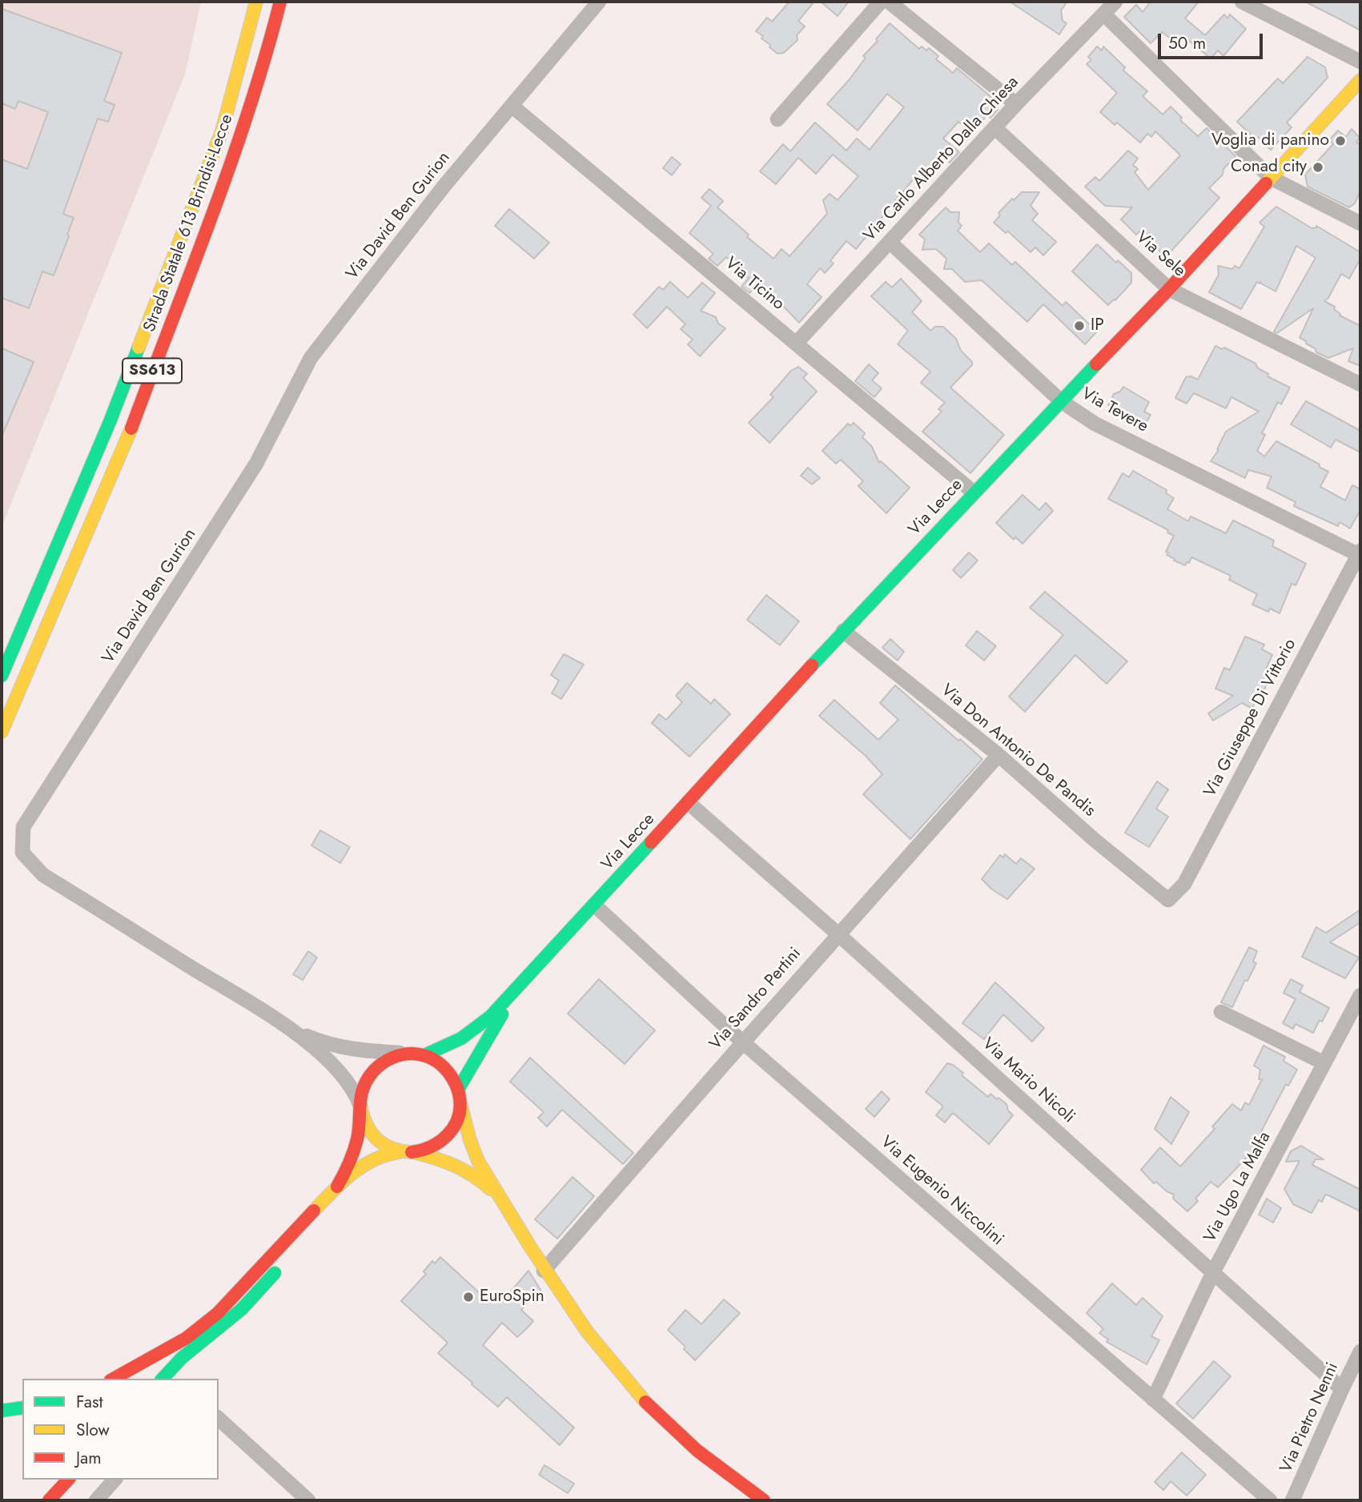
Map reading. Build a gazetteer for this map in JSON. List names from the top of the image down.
{
  "streets": {
    "main road": ["Strada Statale 613 Brindisi-Lecce", "SS613", "Via Lecce"],
    "street": [
      "Via Carlo Alberto Dalla Chiesa",
      "Via David Ben Gurion",
      "Via Sele",
      "Via Ticino",
      "Via Tevere",
      "Via Giuseppe Di Vittorio",
      "Via Don Antonio De Pandis",
      "Via Sandro Pertini",
      "Via Mario Nicoli",
      "Via Ugo La Malfa",
      "Via Eugenio Niccolini",
      "Via Pietro Nenni"
    ]
  },
  "crossings": [
    ["Via Carlo Alberto Dalla Chiesa", "Via Sele"],
    ["Via Carlo Alberto Dalla Chiesa", "Via Ticino"],
    ["Via Carlo Alberto Dalla Chiesa", "Via Tevere"],
    ["Via David Ben Gurion", "Via Ticino"],
    ["Via David Ben Gurion", "Via Lecce"],
    ["Via Sele", "Via Lecce"],
    ["Via Ticino", "Via Lecce"],
    ["Via Tevere", "Via Lecce"],
    ["Via Tevere", "Via Giuseppe Di Vittorio"],
    ["Via Lecce", "Via Don Antonio De Pandis"],
    ["Via Lecce", "Via Mario Nicoli"],
    ["Via Lecce", "Via Eugenio Niccolini"],
    ["Via Giuseppe Di Vittorio", "Via Don Antonio De Pandis"],
    ["Via Don Antonio De Pandis", "Via Sandro Pertini"],
    ["Via Sandro Pertini", "Via Mario Nicoli"],
    ["Via Sandro Pertini", "Via Eugenio Niccolini"],
    ["Via Mario Nicoli", "Via Ugo La Malfa"],
    ["Via Mario Nicoli", "Via Pietro Nenni"],
    ["Via Ugo La Malfa", "Via Eugenio Niccolini"]
  ],
  "places": [
    "Voglia di panino",
    "Conad city",
    "IP",
    "EuroSpin"
  ],
  "legend": ["Fast", "Slow", "Jam"],
  "scale_bar": "50 m"
}
